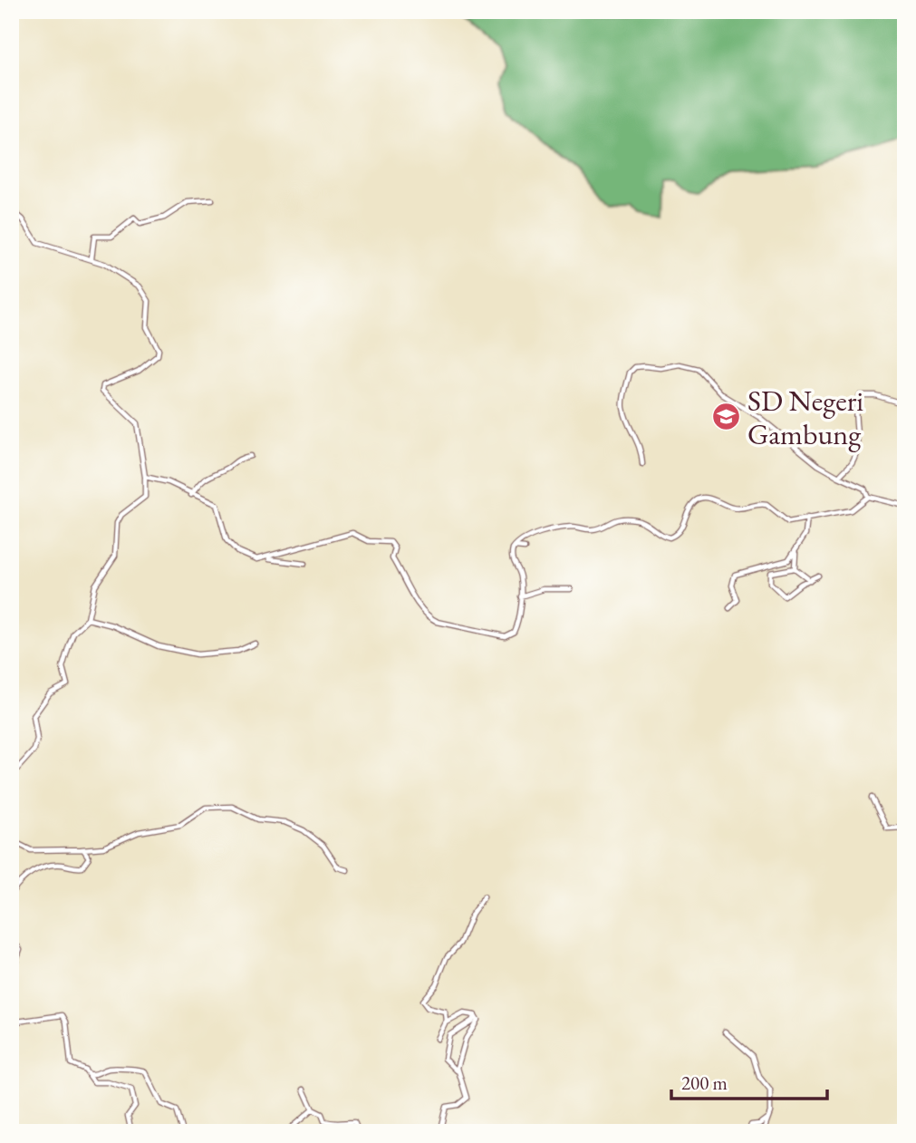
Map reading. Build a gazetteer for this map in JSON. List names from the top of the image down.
{
  "places": {
    "school or university": ["SD Negeri Gambung"]
  },
  "scale_bar": "200 m"
}
